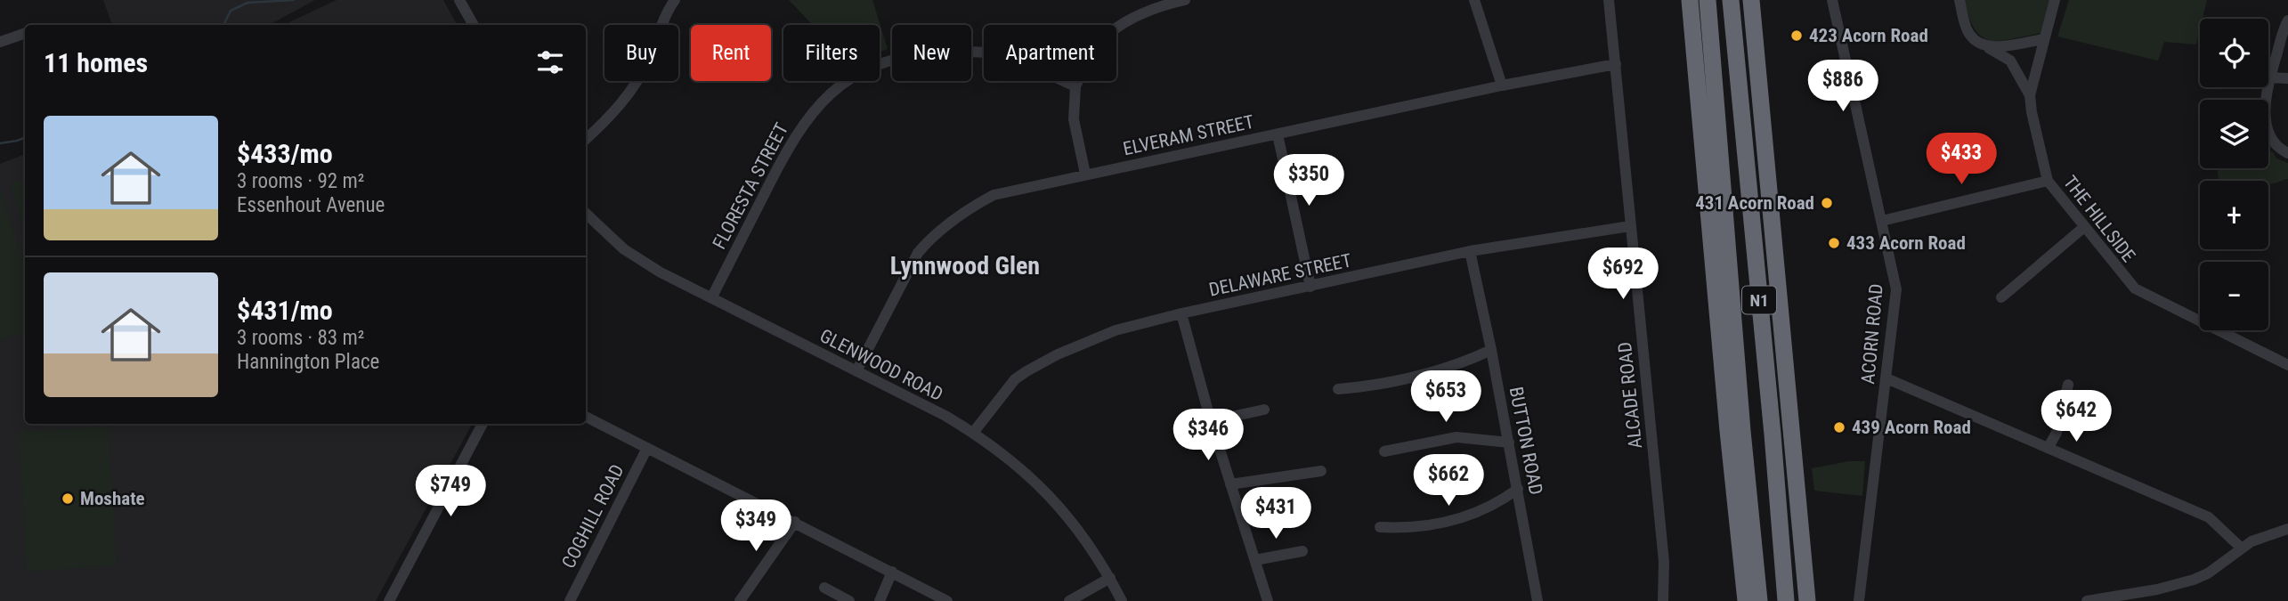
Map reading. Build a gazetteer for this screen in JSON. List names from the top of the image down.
{
  "streets": {
    "highway": ["N1"],
    "street": [
      "ELVERAM STREET",
      "FLORESTA STREET",
      "THE HILLSIDE",
      "DELAWARE STREET",
      "ACORN ROAD",
      "GLENWOOD ROAD",
      "ALCADE ROAD",
      "BUTTON ROAD",
      "COGHILL ROAD"
    ]
  },
  "crossings": [
    ["ELVERAM STREET", "GLENWOOD ROAD"],
    ["ELVERAM STREET", "ALCADE ROAD"],
    ["FLORESTA STREET", "GLENWOOD ROAD"],
    ["DELAWARE STREET", "GLENWOOD ROAD"],
    ["DELAWARE STREET", "ALCADE ROAD"],
    ["DELAWARE STREET", "BUTTON ROAD"]
  ],
  "districts": ["Lynnwood Glen"],
  "places": [
    "423 Acorn Road",
    "431 Acorn Road",
    "433 Acorn Road",
    "439 Acorn Road",
    "Moshate"
  ],
  "page": {
    "map_buttons": ["+", "−"],
    "chip": [
      "Buy",
      "Rent",
      "Filters",
      "New",
      "Apartment"
    ],
    "heading": "11 homes",
    "price": [
      "$886",
      "$433",
      "$350",
      "$692",
      "$653",
      "$642",
      "$346",
      "$662",
      "$749",
      "$431",
      "$349"
    ],
    "list": [
      {
        "name": "$433/mo",
        "note": "3 rooms · 92 m² · Essenhout Avenue"
      },
      {
        "name": "$431/mo",
        "note": "3 rooms · 83 m² · Hannington Place"
      }
    ]
  }
}
